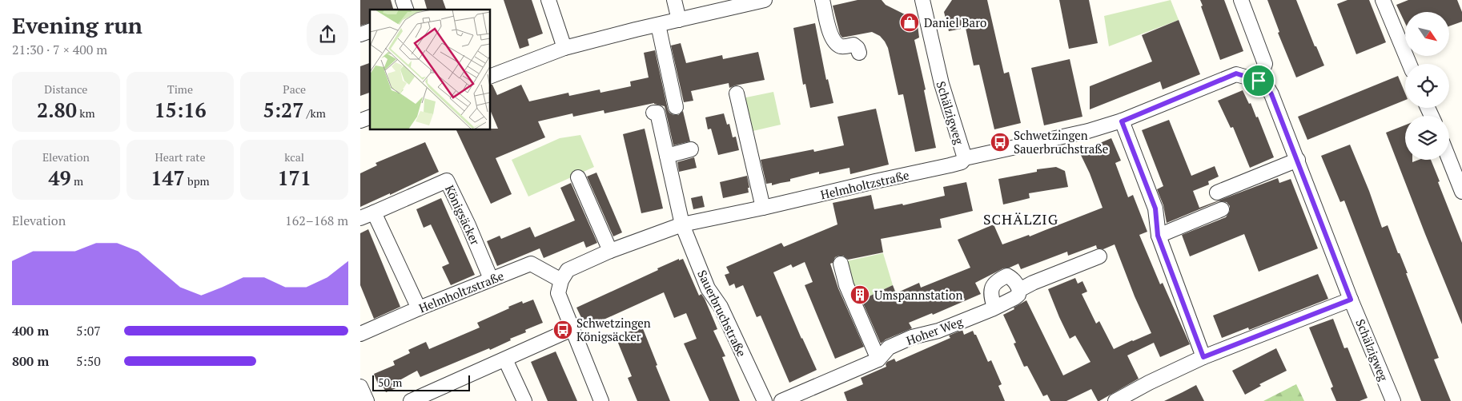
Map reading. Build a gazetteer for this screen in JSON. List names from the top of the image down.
{
  "streets": {
    "street": [
      "Schälzigweg",
      "Helmholtzstraße",
      "Königsäcker",
      "Sauerbruchstraße",
      "Hoher Weg"
    ]
  },
  "crossings": [
    ["Schälzigweg", "Helmholtzstraße"],
    ["Helmholtzstraße", "Königsäcker"],
    ["Helmholtzstraße", "Sauerbruchstraße"]
  ],
  "districts": ["SCHÄLZIG"],
  "places": {
    "shop": ["Daniel Baro"],
    "bus stop": ["Schwetzingen Sauerbruchstraße", "Schwetzingen Königsäcker"],
    "building": ["Umspannstation"]
  },
  "scale_bar": "50 m",
  "north": "bottom right",
  "page": {
    "heading": ["Evening run", "21:30 · 7 × 400 m"],
    "stats": [
      ["Distance", "2.80 km"],
      ["Time", "15:16"],
      ["Pace", "5:27 /km"],
      ["Elevation", "49 m"],
      ["Heart rate", "147 bpm"],
      ["kcal", "171"]
    ],
    "chart": ["Elevation", "162–168 m"],
    "list": [
      {
        "name": "400 m",
        "note": "5:07"
      },
      {
        "name": "800 m",
        "note": "5:50"
      }
    ],
    "scale": "50 m"
  }
}
